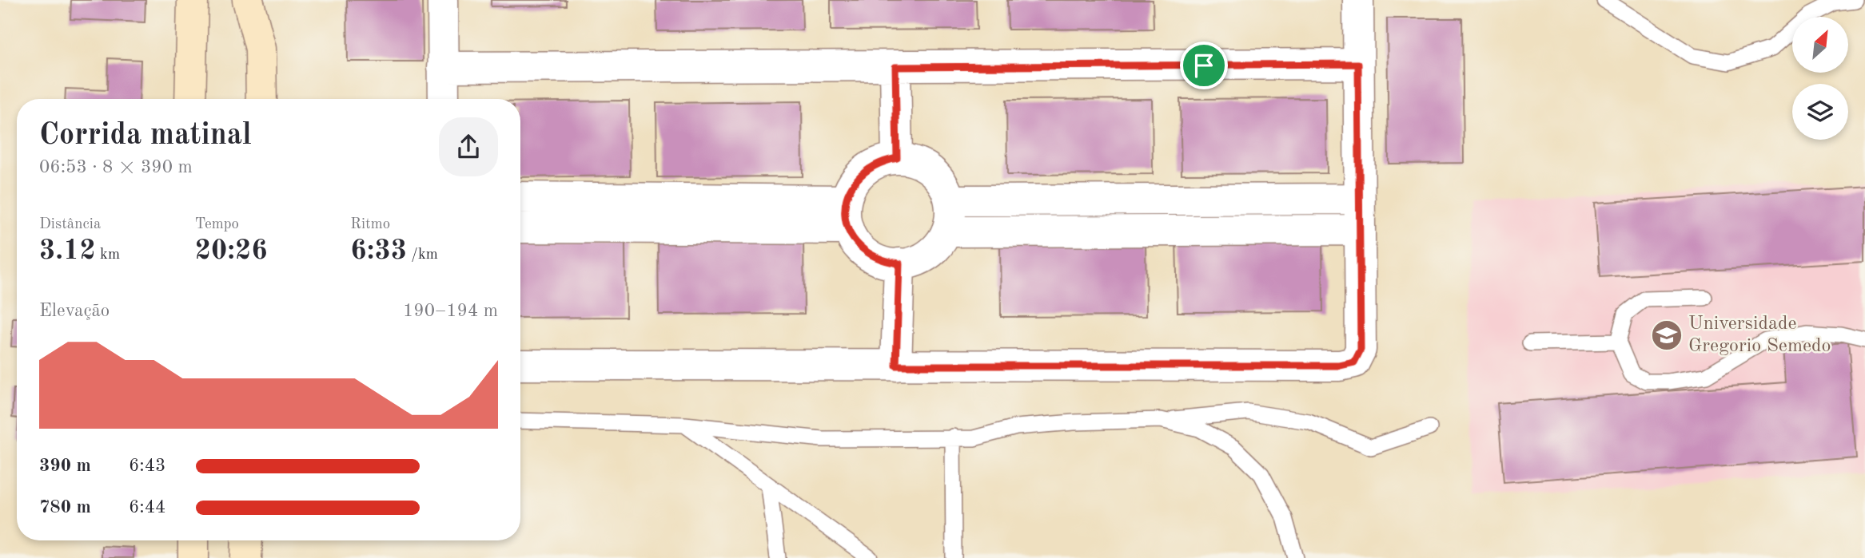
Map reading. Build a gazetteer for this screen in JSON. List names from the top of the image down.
{
  "places": {
    "school or university": ["Universidade Gregorio Semedo"]
  },
  "north": "top right",
  "page": {
    "heading": ["Corrida matinal", "06:53 · 8 × 390 m"],
    "stats": [
      ["Distância", "3.12 km"],
      ["Tempo", "20:26"],
      ["Ritmo", "6:33 /km"]
    ],
    "chart": ["Elevação", "190–194 m"],
    "list": [
      {
        "name": "390 m",
        "note": "6:43"
      },
      {
        "name": "780 m",
        "note": "6:44"
      }
    ]
  }
}
